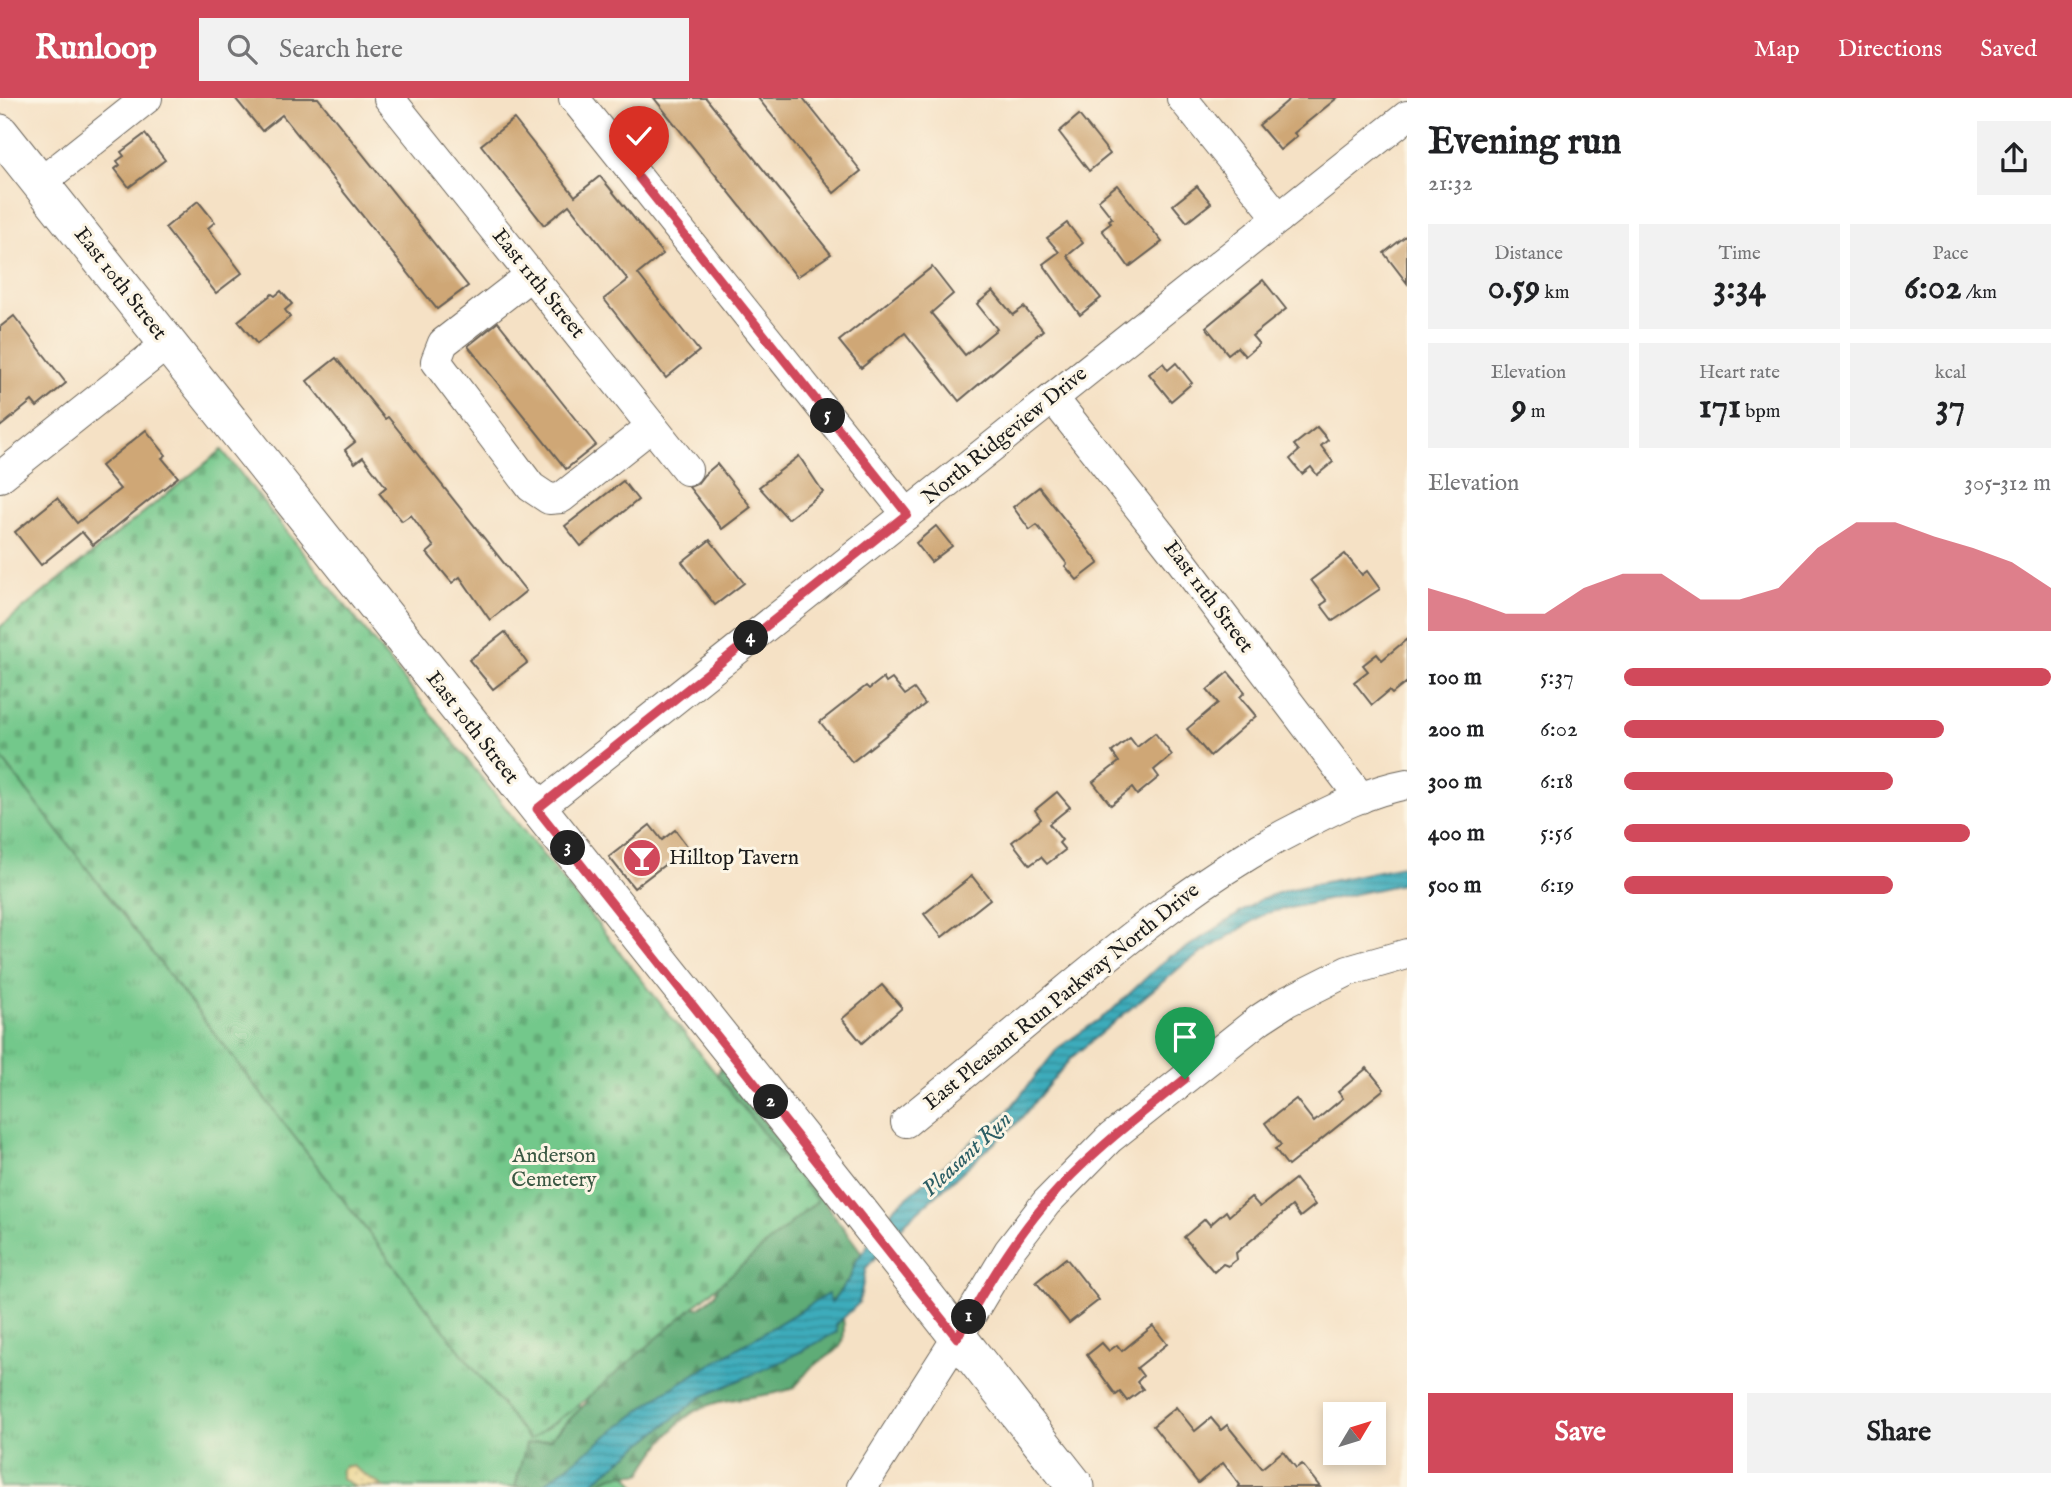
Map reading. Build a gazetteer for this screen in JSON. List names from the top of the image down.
{
  "streets": {
    "main road": ["East 10th Street"],
    "street": ["East 11th Street", "North Ridgeview Drive", "East Pleasant Run Parkway North Drive"]
  },
  "crossings": [
    ["East 10th Street", "North Ridgeview Drive"],
    ["East 11th Street", "North Ridgeview Drive"],
    ["East 11th Street", "East Pleasant Run Parkway North Drive"]
  ],
  "water": ["Pleasant Run"],
  "parks": ["Anderson Cemetery"],
  "places": {
    "bar": ["Hilltop Tavern"]
  },
  "north": "top right",
  "page": {
    "header": "Runloop",
    "search": "Search here",
    "nav": ["Map", "Directions", "Saved"],
    "heading": ["Evening run", "21:32"],
    "stats": [
      ["Distance", "0.59 km"],
      ["Time", "3:34"],
      ["Pace", "6:02 /km"],
      ["Elevation", "9 m"],
      ["Heart rate", "171 bpm"],
      ["kcal", "37"]
    ],
    "pins": [
      "5",
      "4",
      "3",
      "2",
      "1"
    ],
    "chart": ["Elevation", "305–312 m"],
    "list": [
      {
        "name": "100 m",
        "note": "5:37"
      },
      {
        "name": "200 m",
        "note": "6:02"
      },
      {
        "name": "300 m",
        "note": "6:18"
      },
      {
        "name": "400 m",
        "note": "5:56"
      },
      {
        "name": "500 m",
        "note": "6:19"
      }
    ],
    "buttons": ["Save", "Share"]
  }
}
